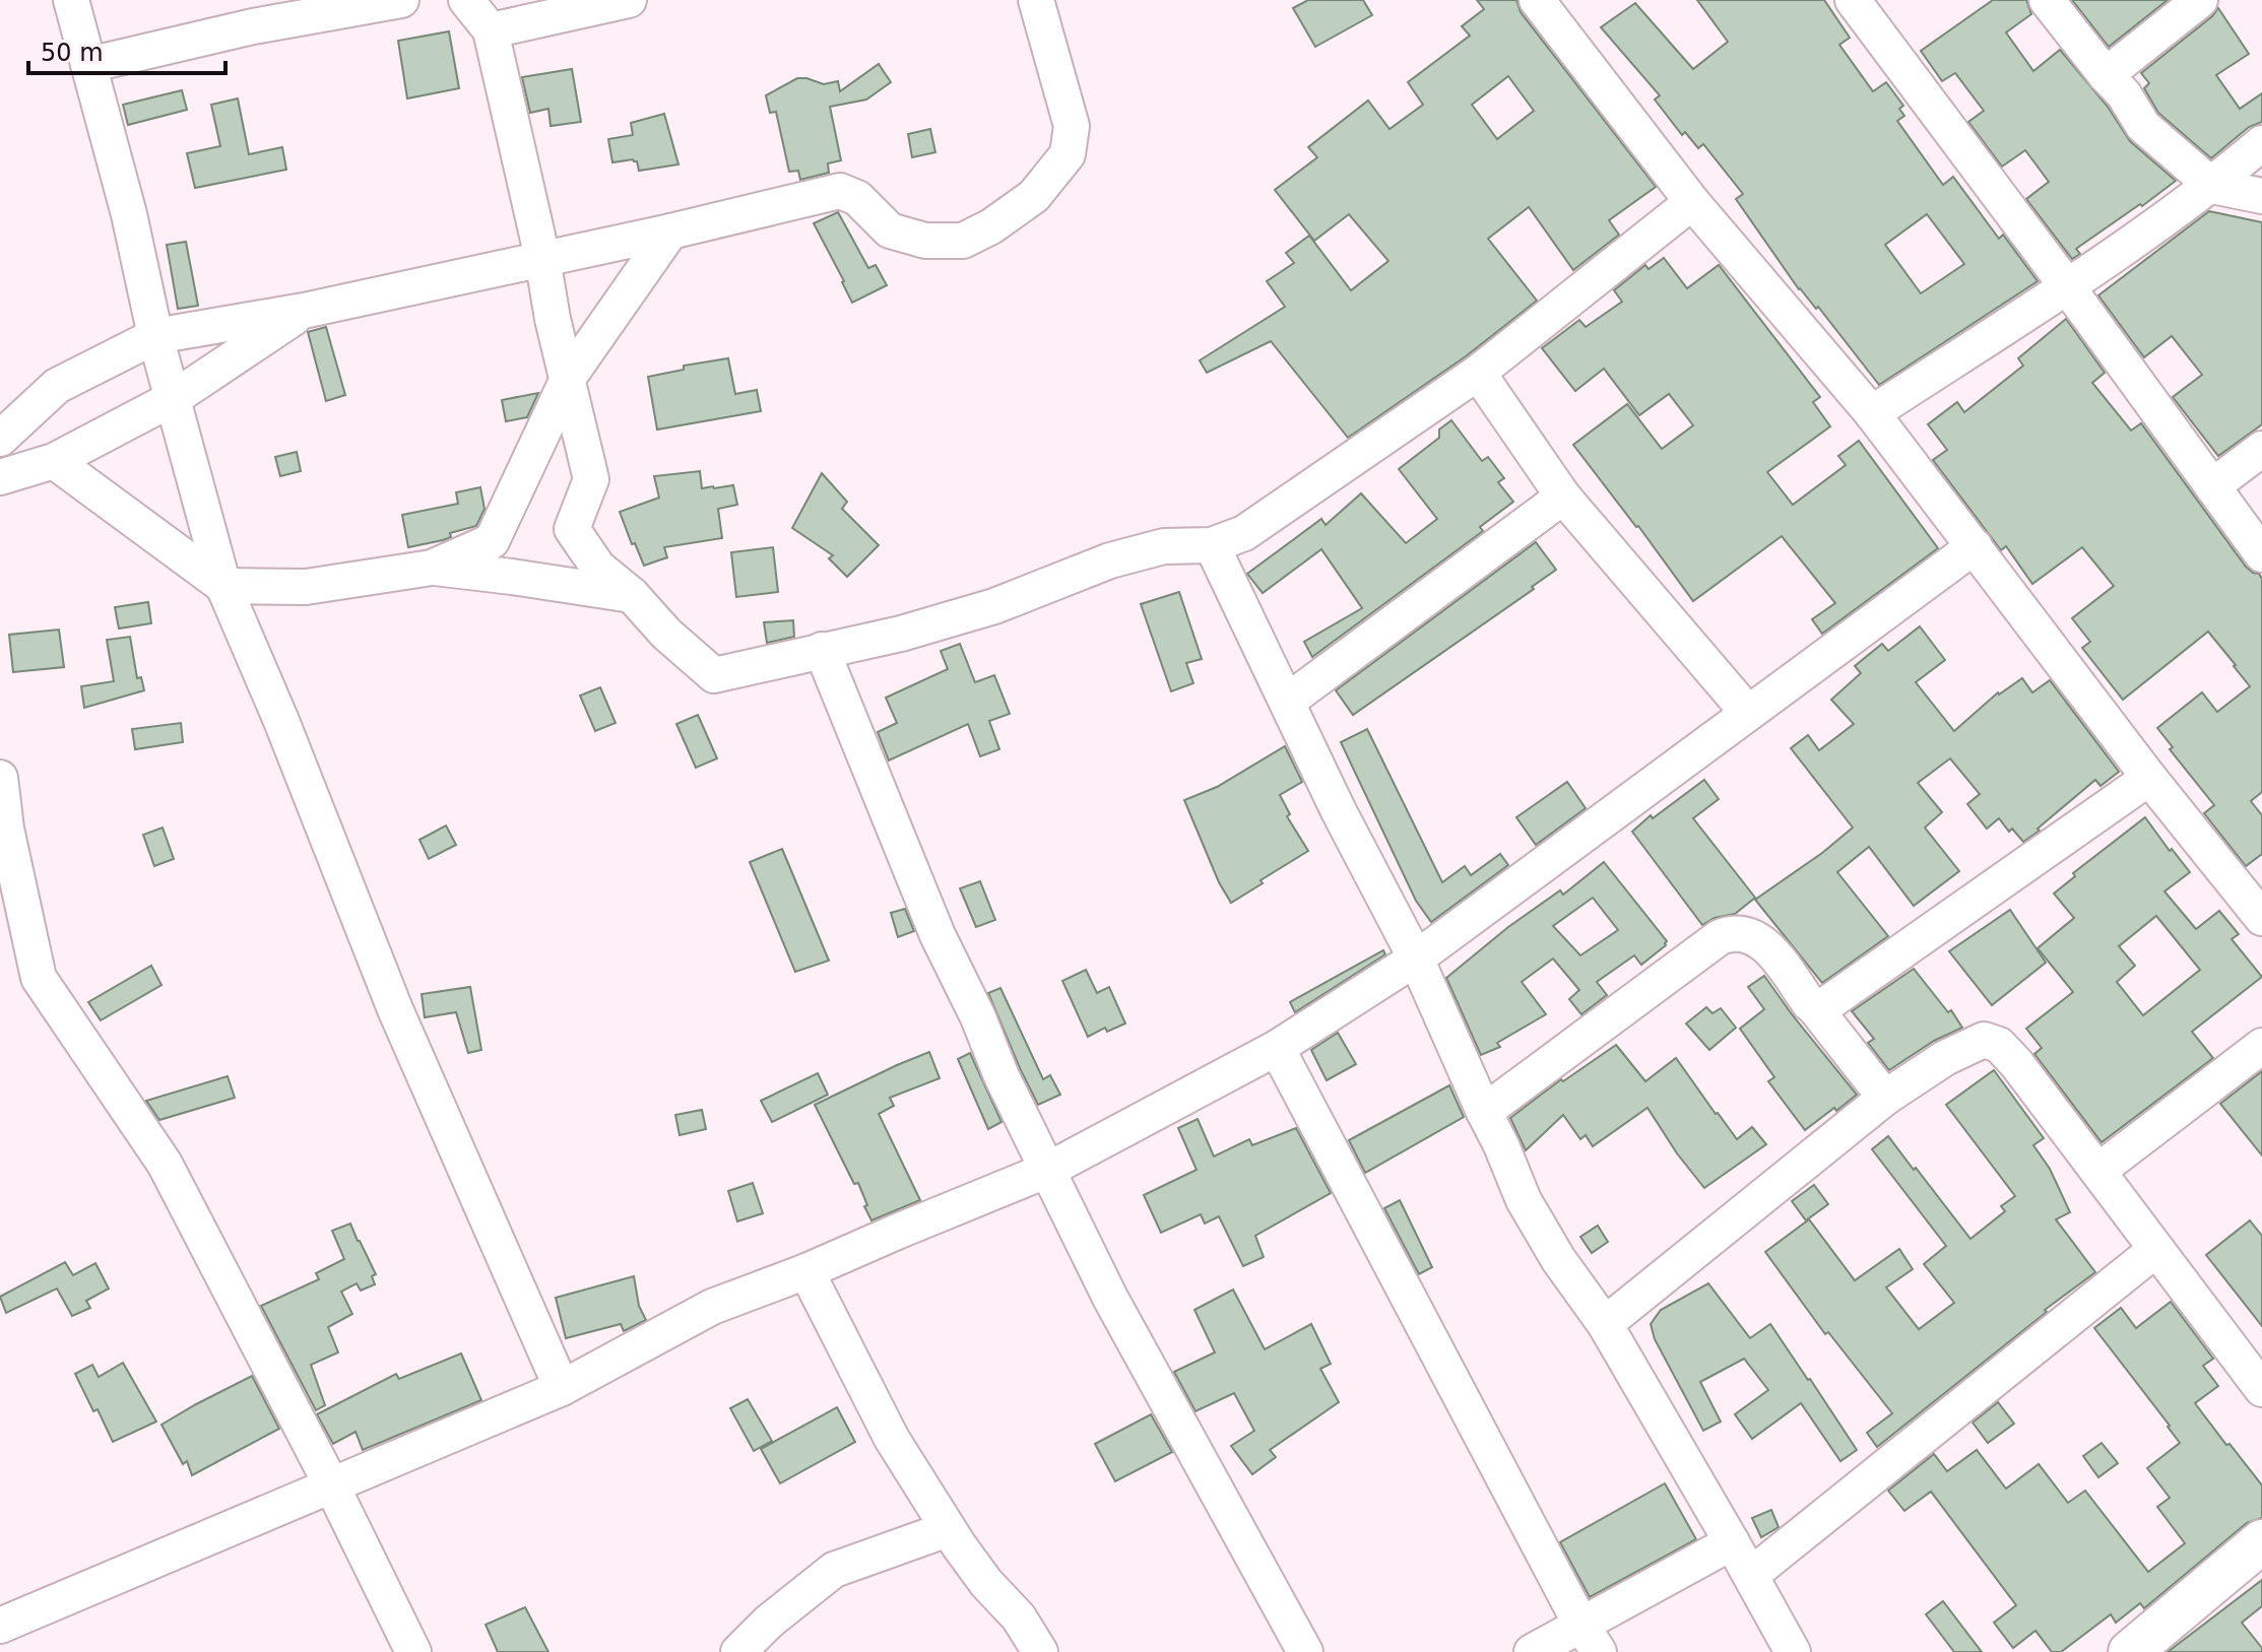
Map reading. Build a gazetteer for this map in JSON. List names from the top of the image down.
{
  "scale_bar": "50 m"
}
